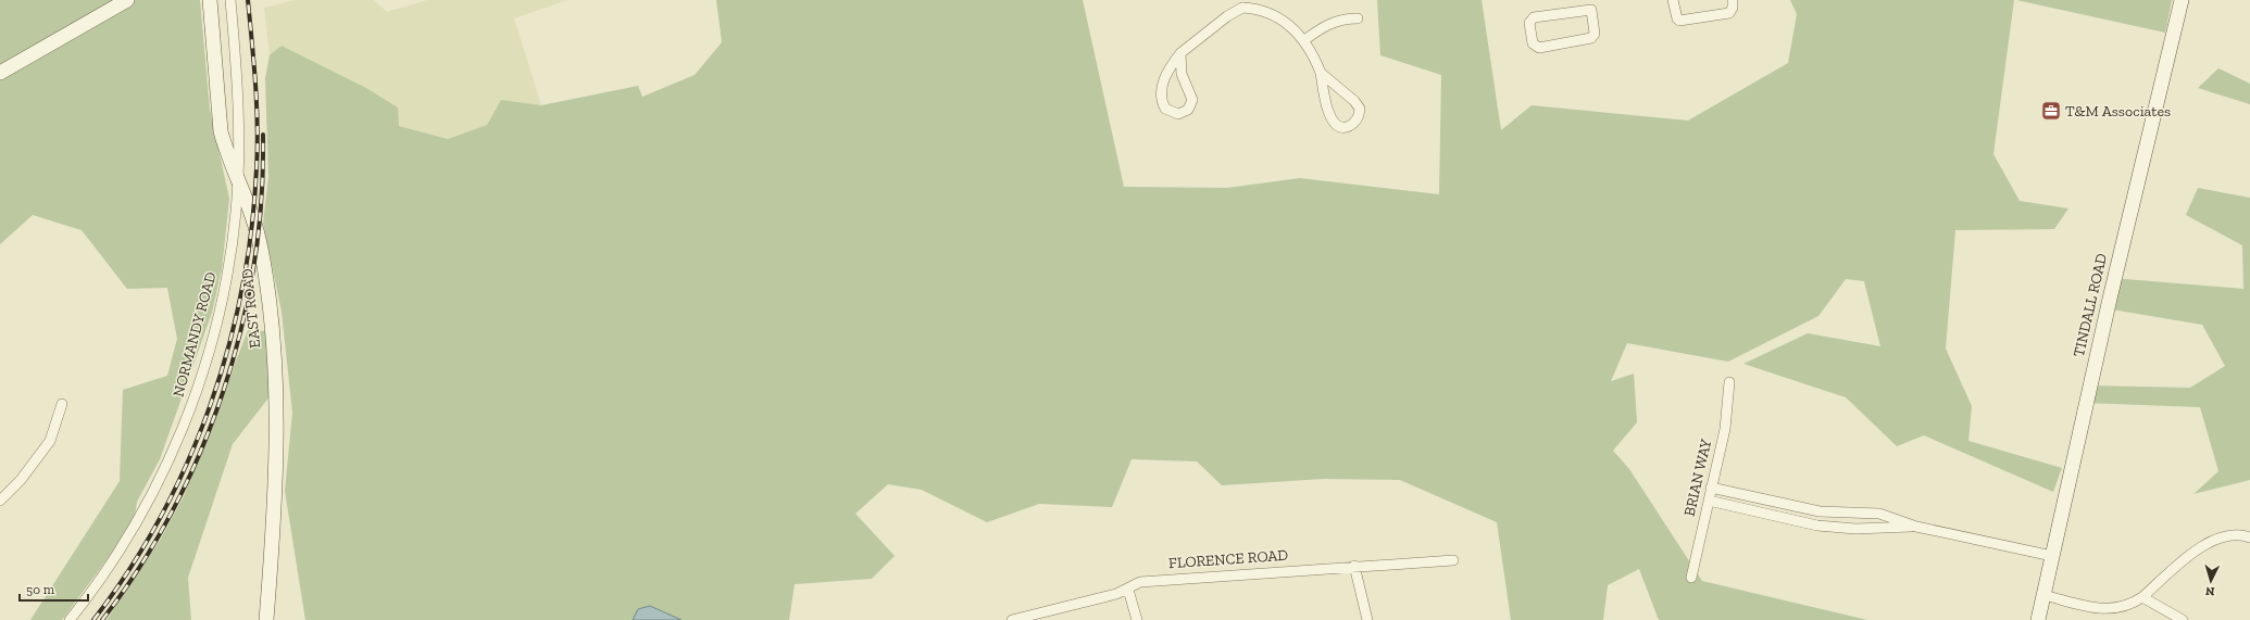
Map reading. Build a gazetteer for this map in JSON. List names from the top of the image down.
{
  "streets": {
    "street": [
      "TINDALL ROAD",
      "EAST ROAD",
      "NORMANDY ROAD",
      "BRIAN WAY",
      "FLORENCE ROAD"
    ]
  },
  "crossings": [
    ["EAST ROAD", "NORMANDY ROAD"]
  ],
  "places": {
    "office": ["T&M Associates"]
  },
  "scale_bar": "50 m",
  "north": "bottom"
}
